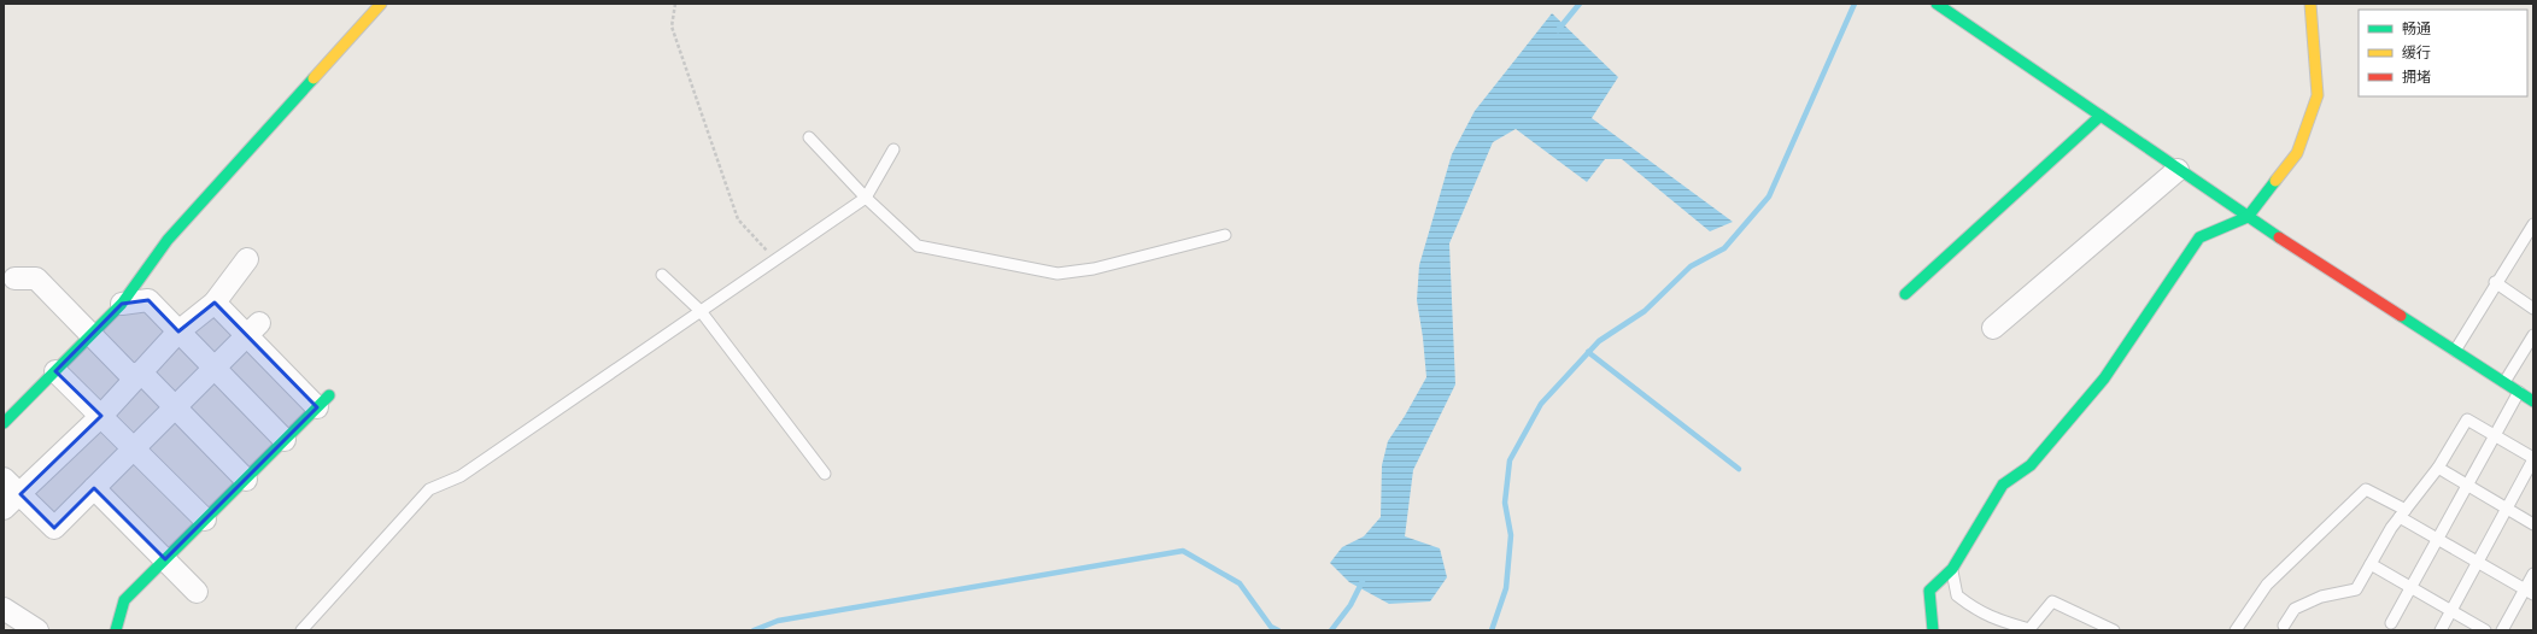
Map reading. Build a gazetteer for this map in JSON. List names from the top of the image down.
{
  "legend": ["畅通", "缓行", "拥堵"]
}
